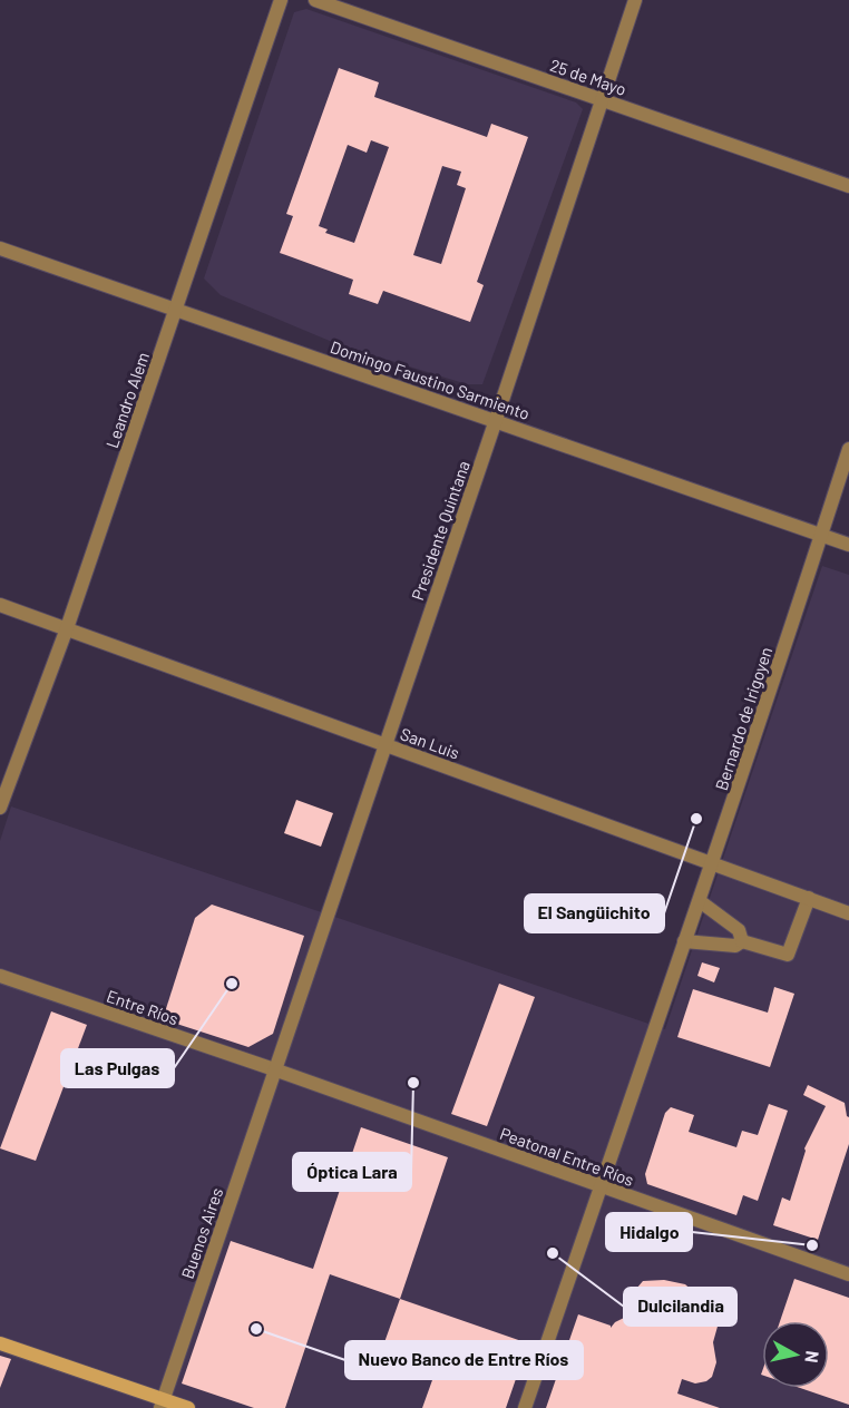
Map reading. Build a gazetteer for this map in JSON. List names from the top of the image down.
{
  "streets": {
    "street": [
      "25 de Mayo",
      "Domingo Faustino Sarmiento",
      "Leandro Alem",
      "Presidente Quintana",
      "Bernardo de Irigoyen",
      "San Luis",
      "Entre Ríos",
      "Peatonal Entre Ríos",
      "Buenos Aires"
    ]
  },
  "crossings": [
    ["25 de Mayo", "Presidente Quintana"],
    ["Domingo Faustino Sarmiento", "Leandro Alem"],
    ["Domingo Faustino Sarmiento", "Presidente Quintana"],
    ["Domingo Faustino Sarmiento", "Bernardo de Irigoyen"],
    ["Leandro Alem", "San Luis"],
    ["Presidente Quintana", "San Luis"],
    ["Presidente Quintana", "Entre Ríos"],
    ["Presidente Quintana", "Peatonal Entre Ríos"],
    ["Presidente Quintana", "Buenos Aires"],
    ["Bernardo de Irigoyen", "San Luis"],
    ["Bernardo de Irigoyen", "Peatonal Entre Ríos"],
    ["Entre Ríos", "Peatonal Entre Ríos"],
    ["Entre Ríos", "Buenos Aires"],
    ["Peatonal Entre Ríos", "Buenos Aires"]
  ],
  "places": [
    "El Sangüichito",
    "Las Pulgas",
    "Óptica Lara",
    "Hidalgo",
    "Dulcilandia",
    "Nuevo Banco de Entre Ríos"
  ],
  "north": "right"
}
